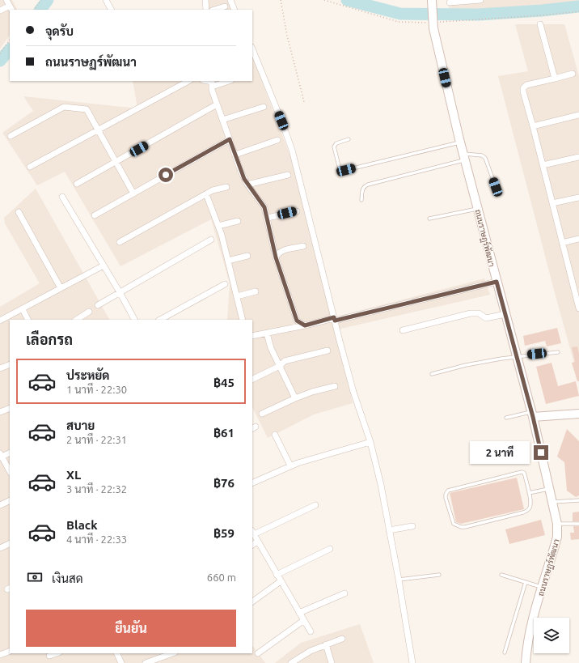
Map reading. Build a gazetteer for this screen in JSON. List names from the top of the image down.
{
  "streets": {
    "street": ["ถนนราษฏร์พัฒนา"]
  },
  "page": {
    "banner": ["จุดรับ", "ถนนราษฏร์พัฒนา"],
    "heading": "เลือกรถ",
    "list": [
      {
        "name": "ประหยัด",
        "note": "1 นาที · 22:30",
        "value": "฿45"
      },
      {
        "name": "สบาย",
        "note": "2 นาที · 22:31",
        "value": "฿61"
      },
      {
        "name": "XL",
        "note": "3 นาที · 22:32",
        "value": "฿76"
      },
      {
        "name": "Black",
        "note": "4 นาที · 22:33",
        "value": "฿59"
      }
    ],
    "bubble": "2 นาที",
    "pay": ["เงินสด", "660 m"],
    "buttons": "ยืนยัน"
  }
}
